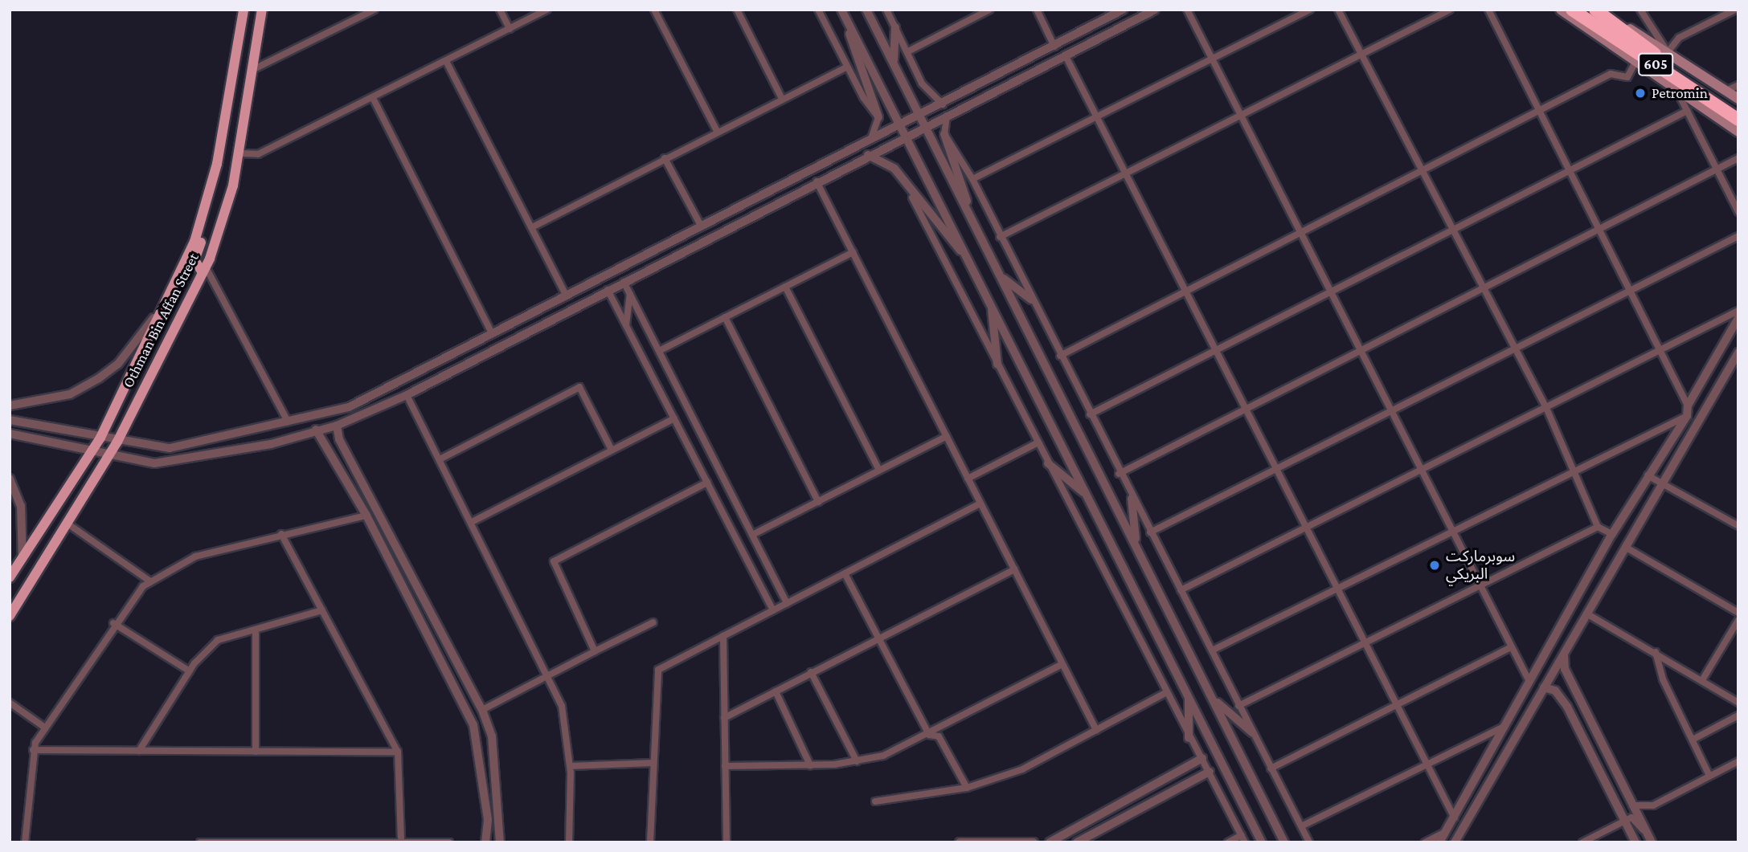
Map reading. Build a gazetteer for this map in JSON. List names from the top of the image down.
{
  "streets": {
    "highway": ["605"],
    "main road": ["Othman Bin Affan Street"]
  },
  "places": ["Petromin", "سوبرماركت البريكي"]
}
